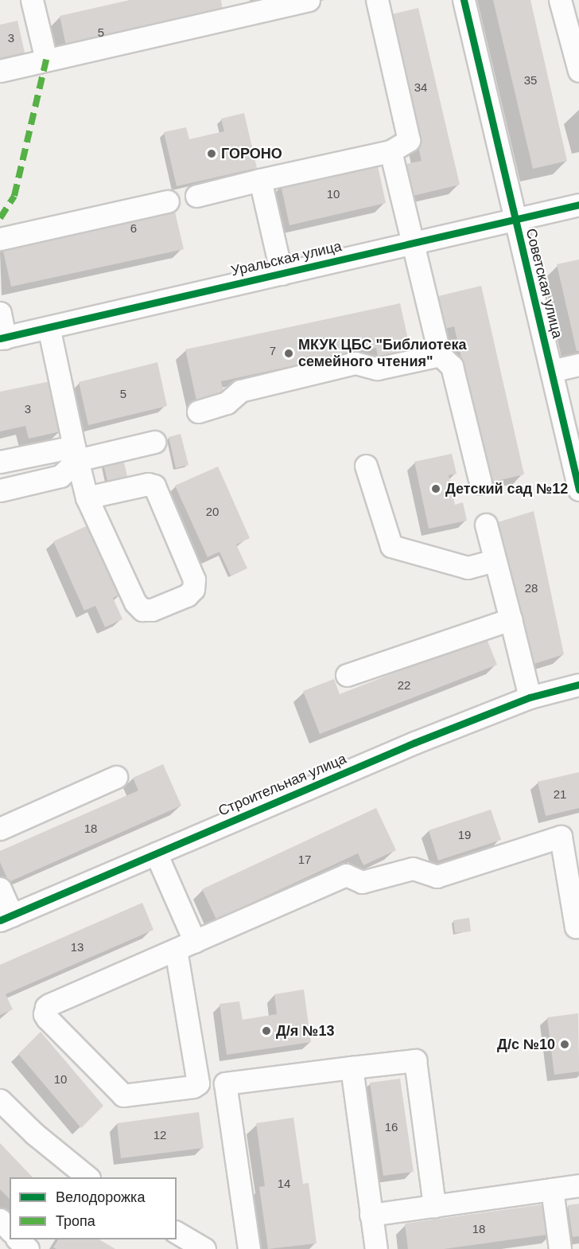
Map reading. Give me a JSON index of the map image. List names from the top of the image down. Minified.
{"streets":{"street":["Уральская улица","Советская улица","Строительная улица"]},"crossings":[["Уральская улица","Советская улица"]],"places":["ГОРОНО","МКУК ЦБС \"Библиотека семейного чтения\"","Детский сад №12","Д/я №13","Д/с №10"],"house_numbers":["5","3","35","34","10","6","7","5","3","20","28","22","21","18","19","17","13","10","16","12","14","18"],"legend":["Велодорожка","Тропа"]}
